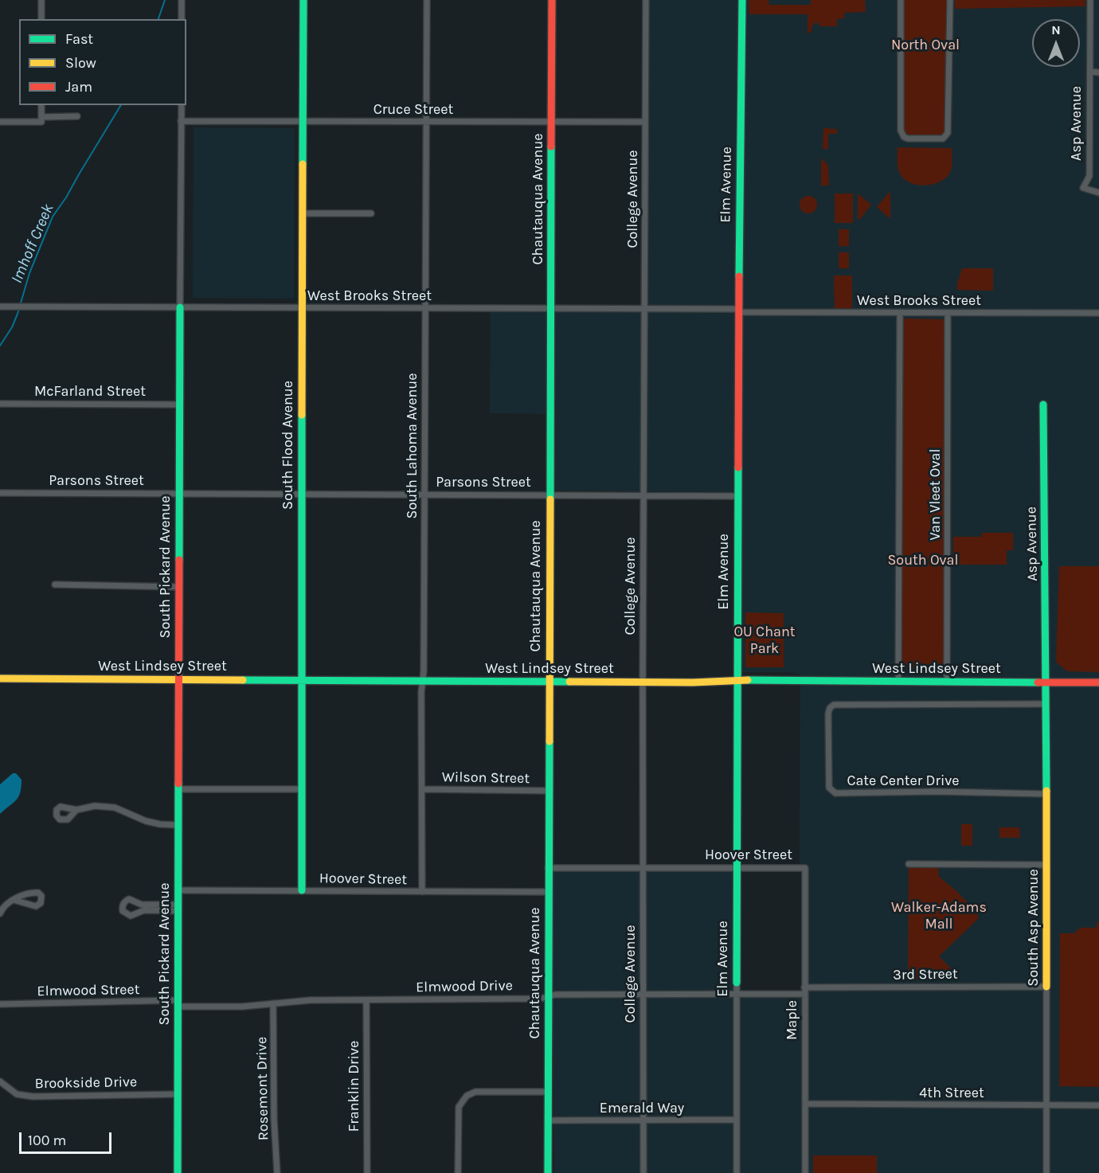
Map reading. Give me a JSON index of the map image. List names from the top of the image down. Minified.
{"streets":{"street":["Cruce Street","Asp Avenue","Elm Avenue","Chautauqua Avenue","College Avenue","West Brooks Street","McFarland Street","South Flood Avenue","South Lahoma Avenue","Parsons Street","Van Vleet Oval","South Pickard Avenue","West Lindsey Street","Wilson Street","Cate Center Drive","Hoover Street","South Asp Avenue","3rd Street","Elmwood Drive","Elmwood Street","Maple","Brookside Drive","Franklin Drive","Rosemont Drive","4th Street","Emerald Way"]},"crossings":[["Cruce Street","Chautauqua Avenue"],["Cruce Street","College Avenue"],["Cruce Street","South Flood Avenue"],["Cruce Street","South Lahoma Avenue"],["Cruce Street","South Pickard Avenue"],["Asp Avenue","West Lindsey Street"],["Asp Avenue","South Asp Avenue"],["Elm Avenue","West Brooks Street"],["Elm Avenue","Parsons Street"],["Elm Avenue","West Lindsey Street"],["Elm Avenue","Hoover Street"],["Elm Avenue","Elmwood Drive"],["Elm Avenue","Emerald Way"],["Chautauqua Avenue","West Brooks Street"],["Chautauqua Avenue","Parsons Street"],["Chautauqua Avenue","West Lindsey Street"],["Chautauqua Avenue","Wilson Street"],["Chautauqua Avenue","Hoover Street"],["Chautauqua Avenue","Elmwood Drive"],["Chautauqua Avenue","Emerald Way"],["College Avenue","West Brooks Street"],["College Avenue","Parsons Street"],["College Avenue","West Lindsey Street"],["College Avenue","Hoover Street"],["College Avenue","Elmwood Drive"],["College Avenue","Emerald Way"],["West Brooks Street","South Flood Avenue"],["West Brooks Street","South Lahoma Avenue"],["West Brooks Street","Van Vleet Oval"],["West Brooks Street","South Pickard Avenue"],["McFarland Street","South Pickard Avenue"],["South Flood Avenue","Parsons Street"],["South Flood Avenue","West Lindsey Street"],["South Flood Avenue","Hoover Street"],["South Lahoma Avenue","Parsons Street"],["South Lahoma Avenue","West Lindsey Street"],["South Lahoma Avenue","Wilson Street"],["South Lahoma Avenue","Hoover Street"],["Parsons Street","South Pickard Avenue"],["South Pickard Avenue","West Lindsey Street"],["South Pickard Avenue","Hoover Street"],["South Pickard Avenue","Elmwood Drive"],["South Pickard Avenue","Elmwood Street"],["South Pickard Avenue","Brookside Drive"],["West Lindsey Street","South Asp Avenue"],["Cate Center Drive","South Asp Avenue"],["Hoover Street","Maple"],["South Asp Avenue","3rd Street"],["South Asp Avenue","4th Street"],["3rd Street","Maple"],["Elmwood Drive","Elmwood Street"],["Elmwood Drive","Maple"],["Elmwood Drive","Franklin Drive"],["Elmwood Drive","Rosemont Drive"],["Maple","4th Street"]],"water":["Imhoff Creek"],"parks":["North Oval","South Oval","OU Chant Park","Walker-Adams Mall"],"legend":["Fast","Slow","Jam"],"scale_bar":"100 m","north":"top"}
